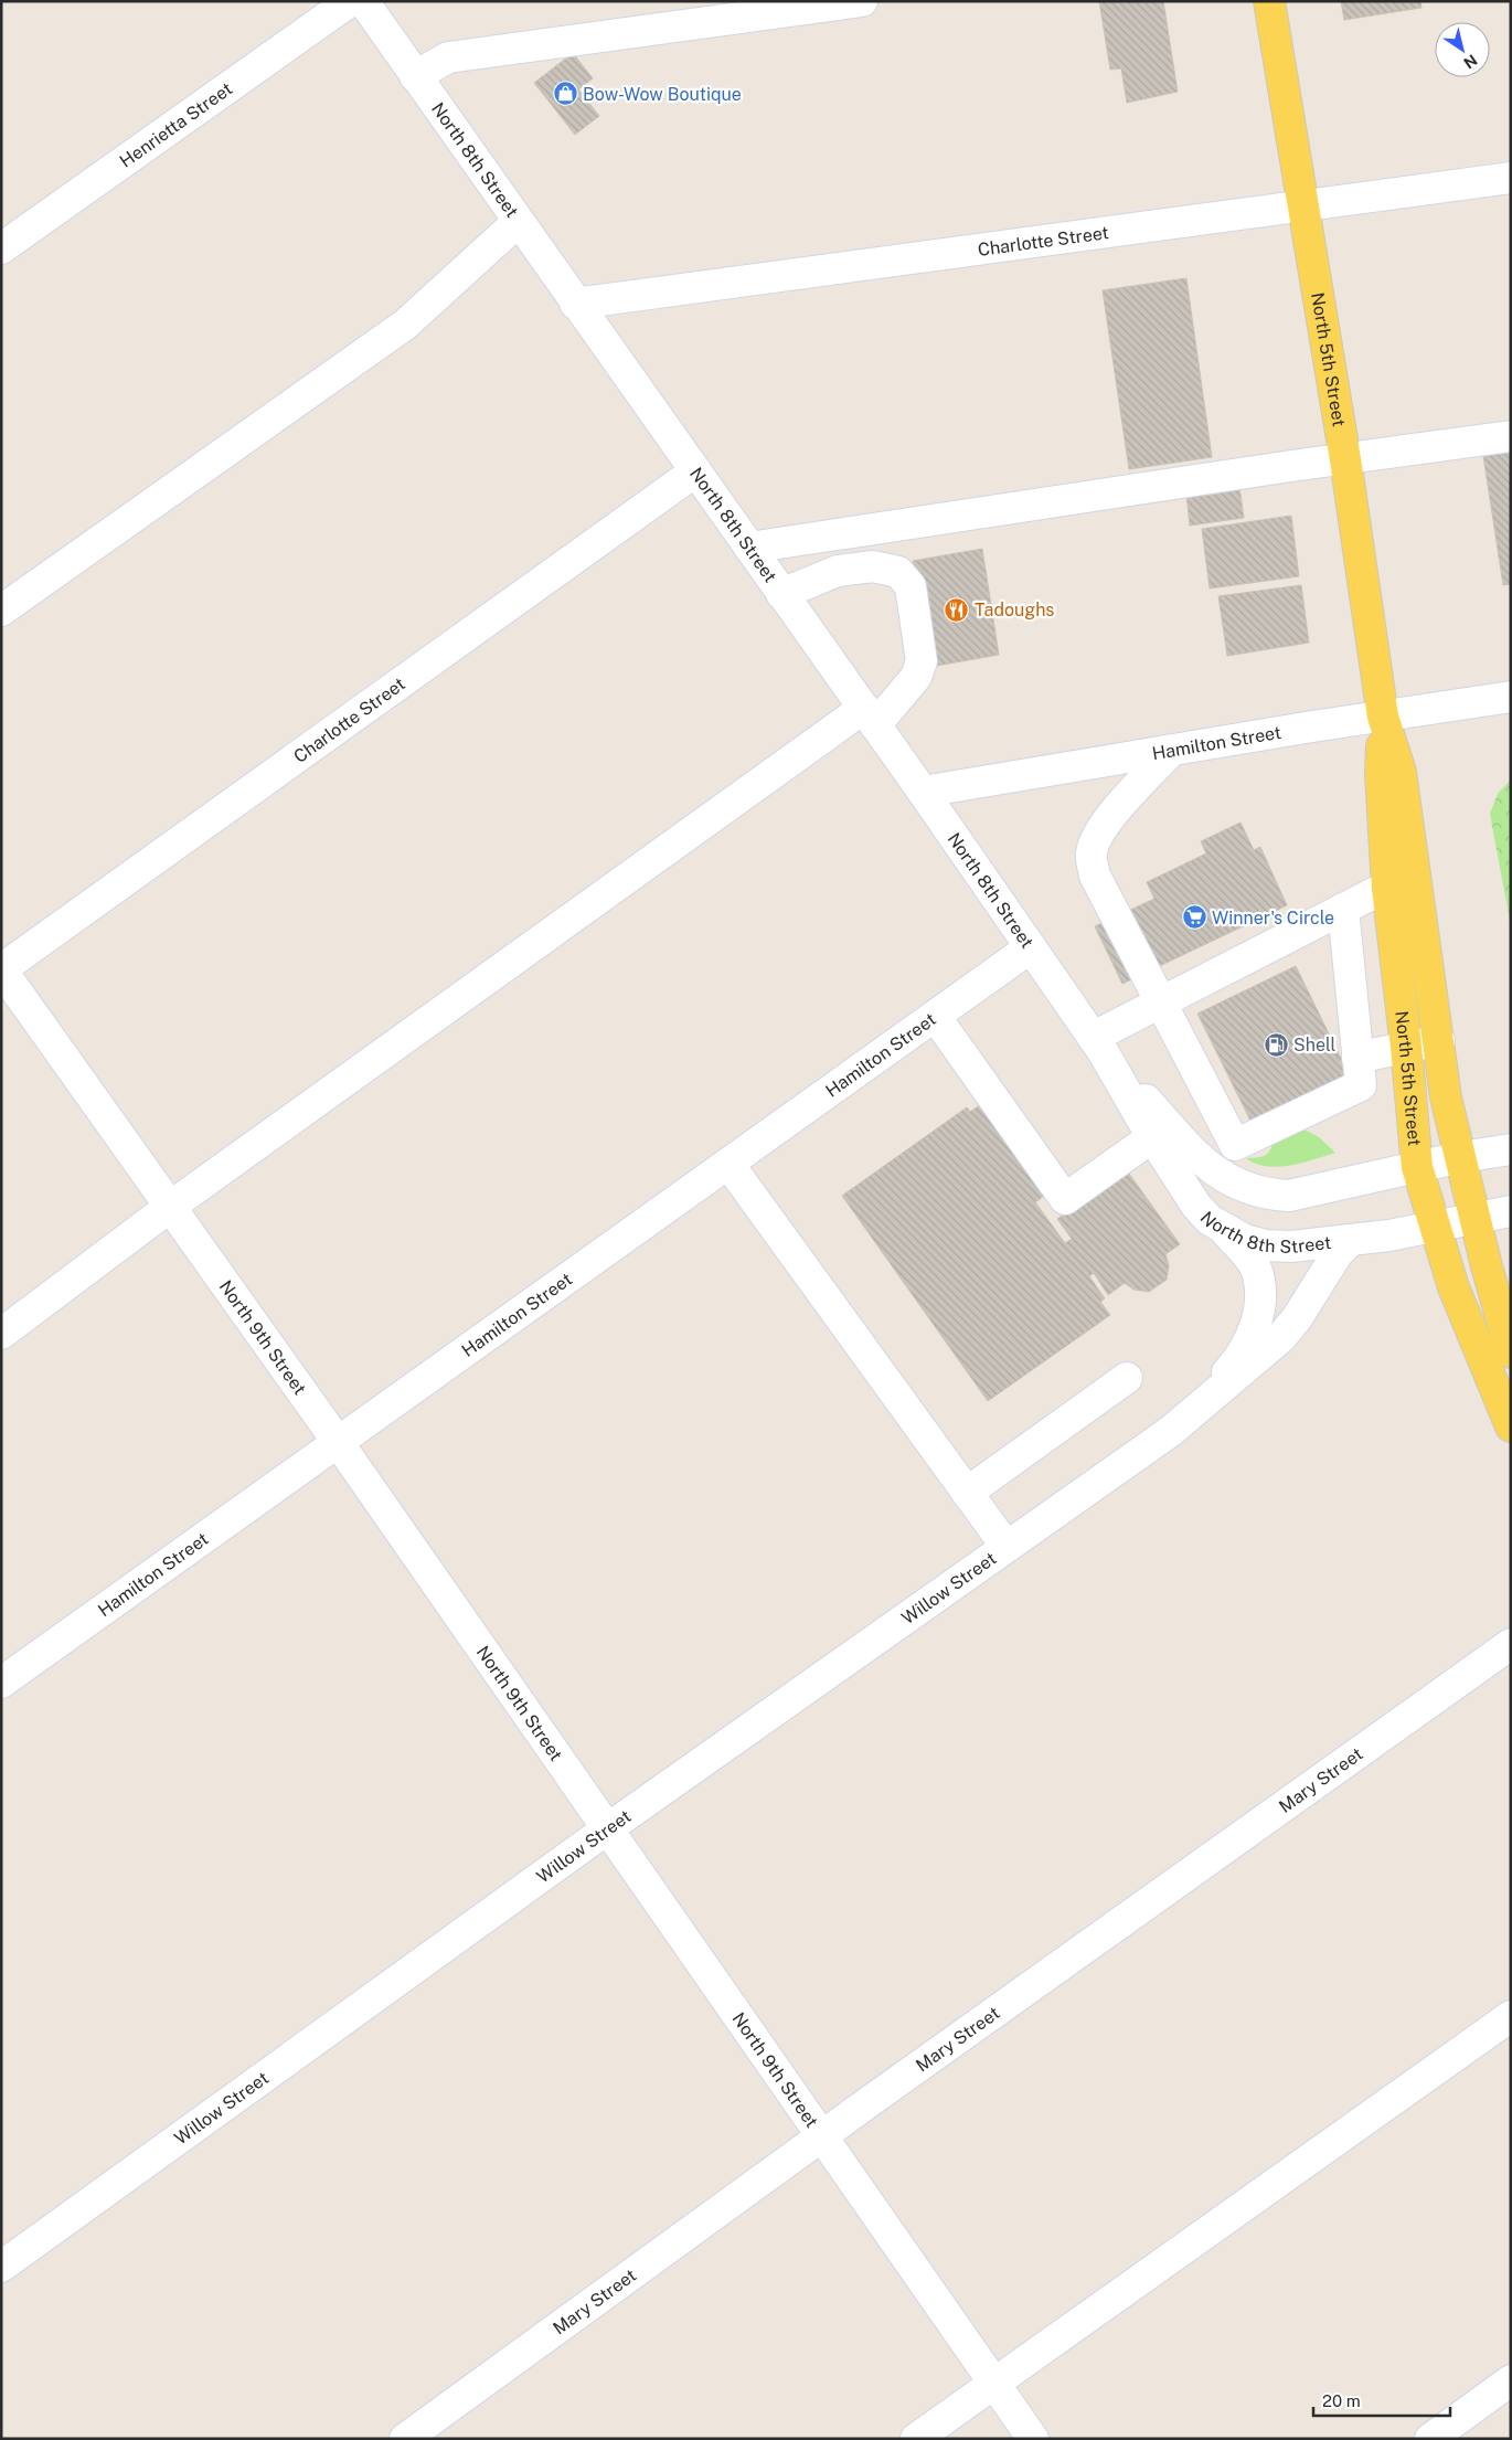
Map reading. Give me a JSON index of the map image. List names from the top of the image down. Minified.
{"streets":{"main road":["North 5th Street"],"street":["Henrietta Street","North 8th Street","Charlotte Street","Hamilton Street","North 9th Street","Willow Street","Mary Street"]},"crossings":[["North 8th Street","Charlotte Street"],["North 8th Street","North 5th Street"],["North 8th Street","Hamilton Street"],["North 8th Street","Willow Street"],["Charlotte Street","North 5th Street"],["Charlotte Street","North 9th Street"],["North 5th Street","Hamilton Street"],["Hamilton Street","North 9th Street"],["North 9th Street","Willow Street"],["North 9th Street","Mary Street"]],"places":{"shop":["Bow-Wow Boutique"],"restaurant":["Tadoughs"],"supermarket":["Winner's Circle"],"fuel station":["Shell"]},"scale_bar":"20 m","north":"bottom right"}
